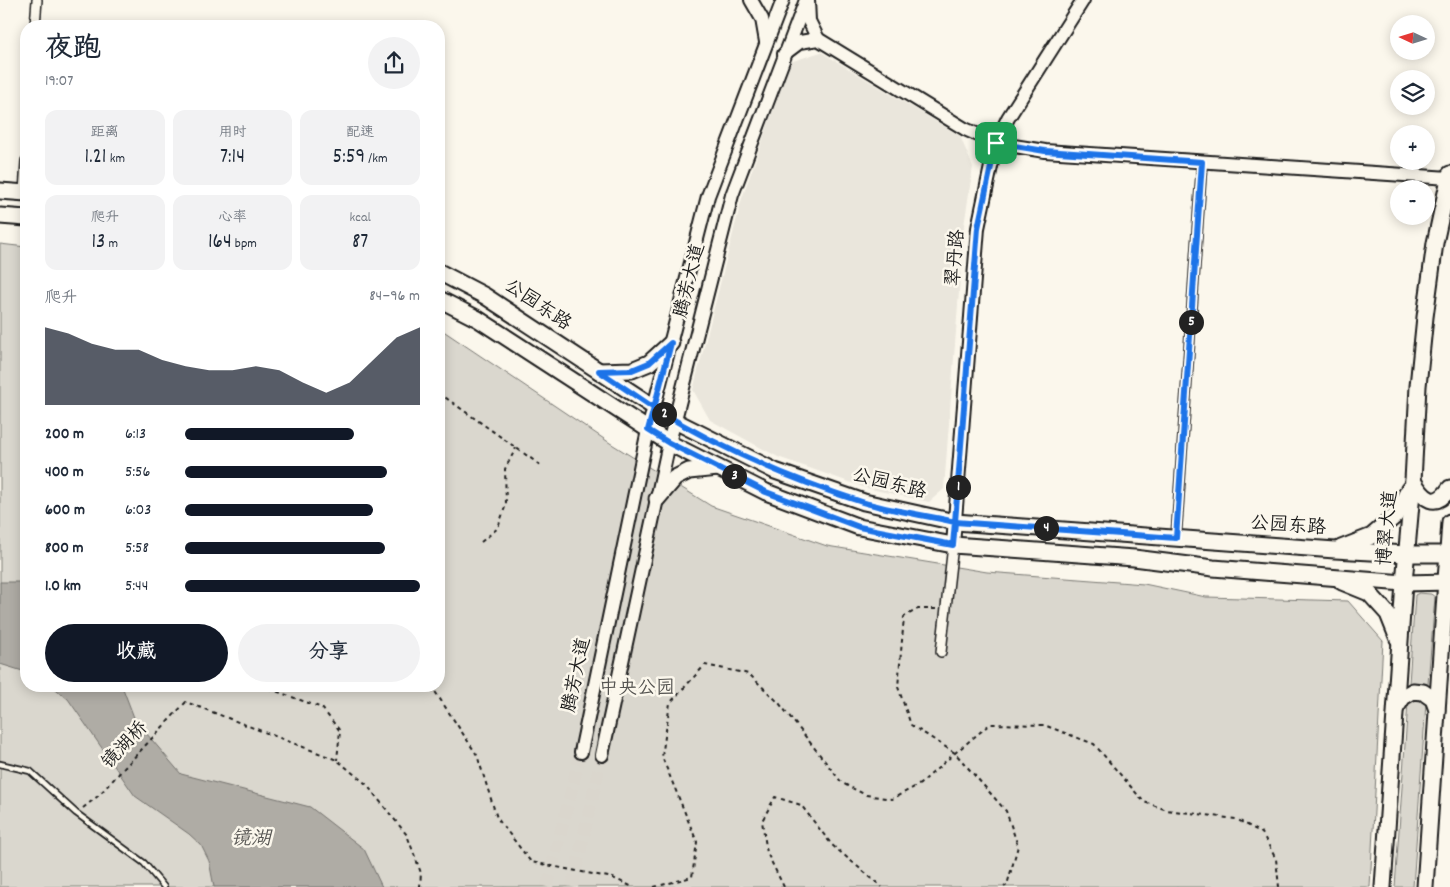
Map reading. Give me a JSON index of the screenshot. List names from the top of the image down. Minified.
{"streets":{"main road":["翠丹路","腾芳大道","公园东路","博翠大道"],"path":["镜湖桥"]},"crossings":[["翠丹路","公园东路"],["腾芳大道","公园东路"],["公园东路","博翠大道"]],"water":["镜湖"],"parks":["中央公园"],"north":"left","page":{"map_buttons":["+","−"],"heading":["夜跑","19:07"],"stats":[["距离","1.21 km"],["用时","7:14"],["配速","5:59 /km"],["爬升","13 m"],["心率","164 bpm"],["kcal","87"]],"chart":["爬升","84–96 m"],"pins":["5","2","3","1","4"],"list":[{"name":"200 m","note":"6:13"},{"name":"400 m","note":"5:56"},{"name":"600 m","note":"6:03"},{"name":"800 m","note":"5:58"},{"name":"1.0 km","note":"5:44"}],"buttons":["收藏","分享"]}}
